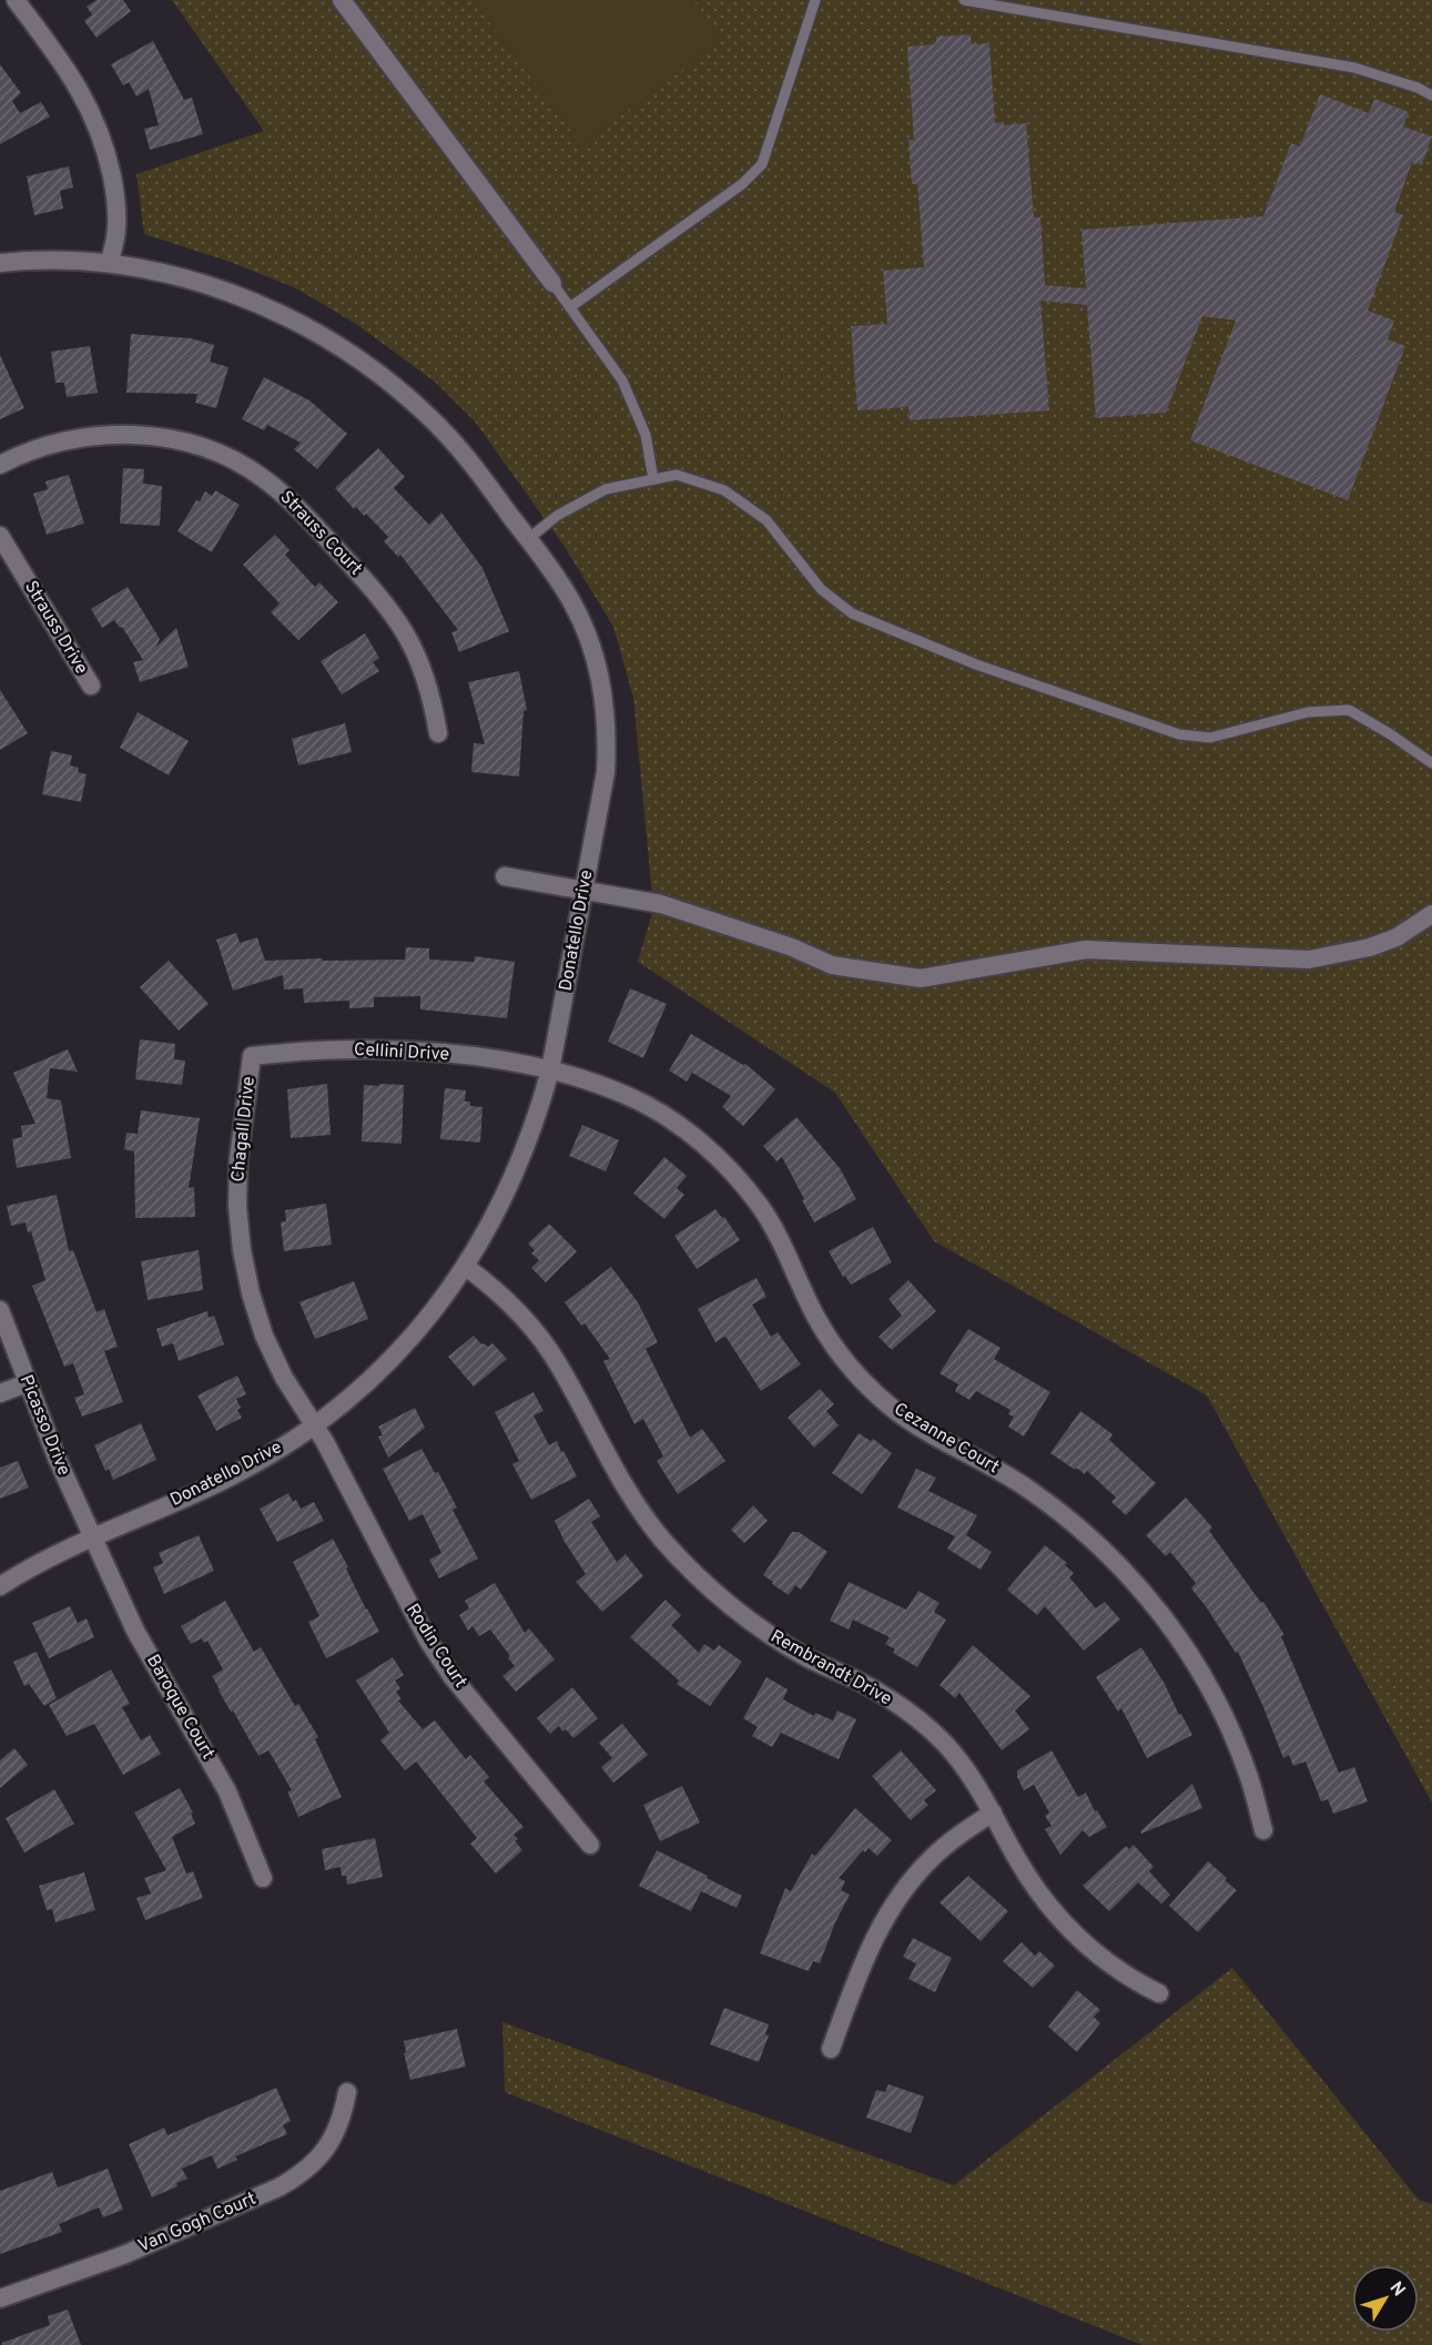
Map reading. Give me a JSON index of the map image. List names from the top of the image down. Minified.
{"streets":{"street":["Strauss Court","Strauss Drive","Donatello Drive","Cellini Drive","Chagall Drive","Picasso Drive","Cezanne Court","Rodin Court","Rembrandt Drive","Baroque Court","Van Gogh Court"]},"crossings":[["Donatello Drive","Cellini Drive"],["Donatello Drive","Chagall Drive"],["Donatello Drive","Picasso Drive"],["Donatello Drive","Cezanne Court"],["Donatello Drive","Rodin Court"],["Donatello Drive","Rembrandt Drive"],["Donatello Drive","Baroque Court"],["Cellini Drive","Chagall Drive"],["Cellini Drive","Cezanne Court"],["Chagall Drive","Rodin Court"],["Picasso Drive","Baroque Court"]],"north":"top right"}
